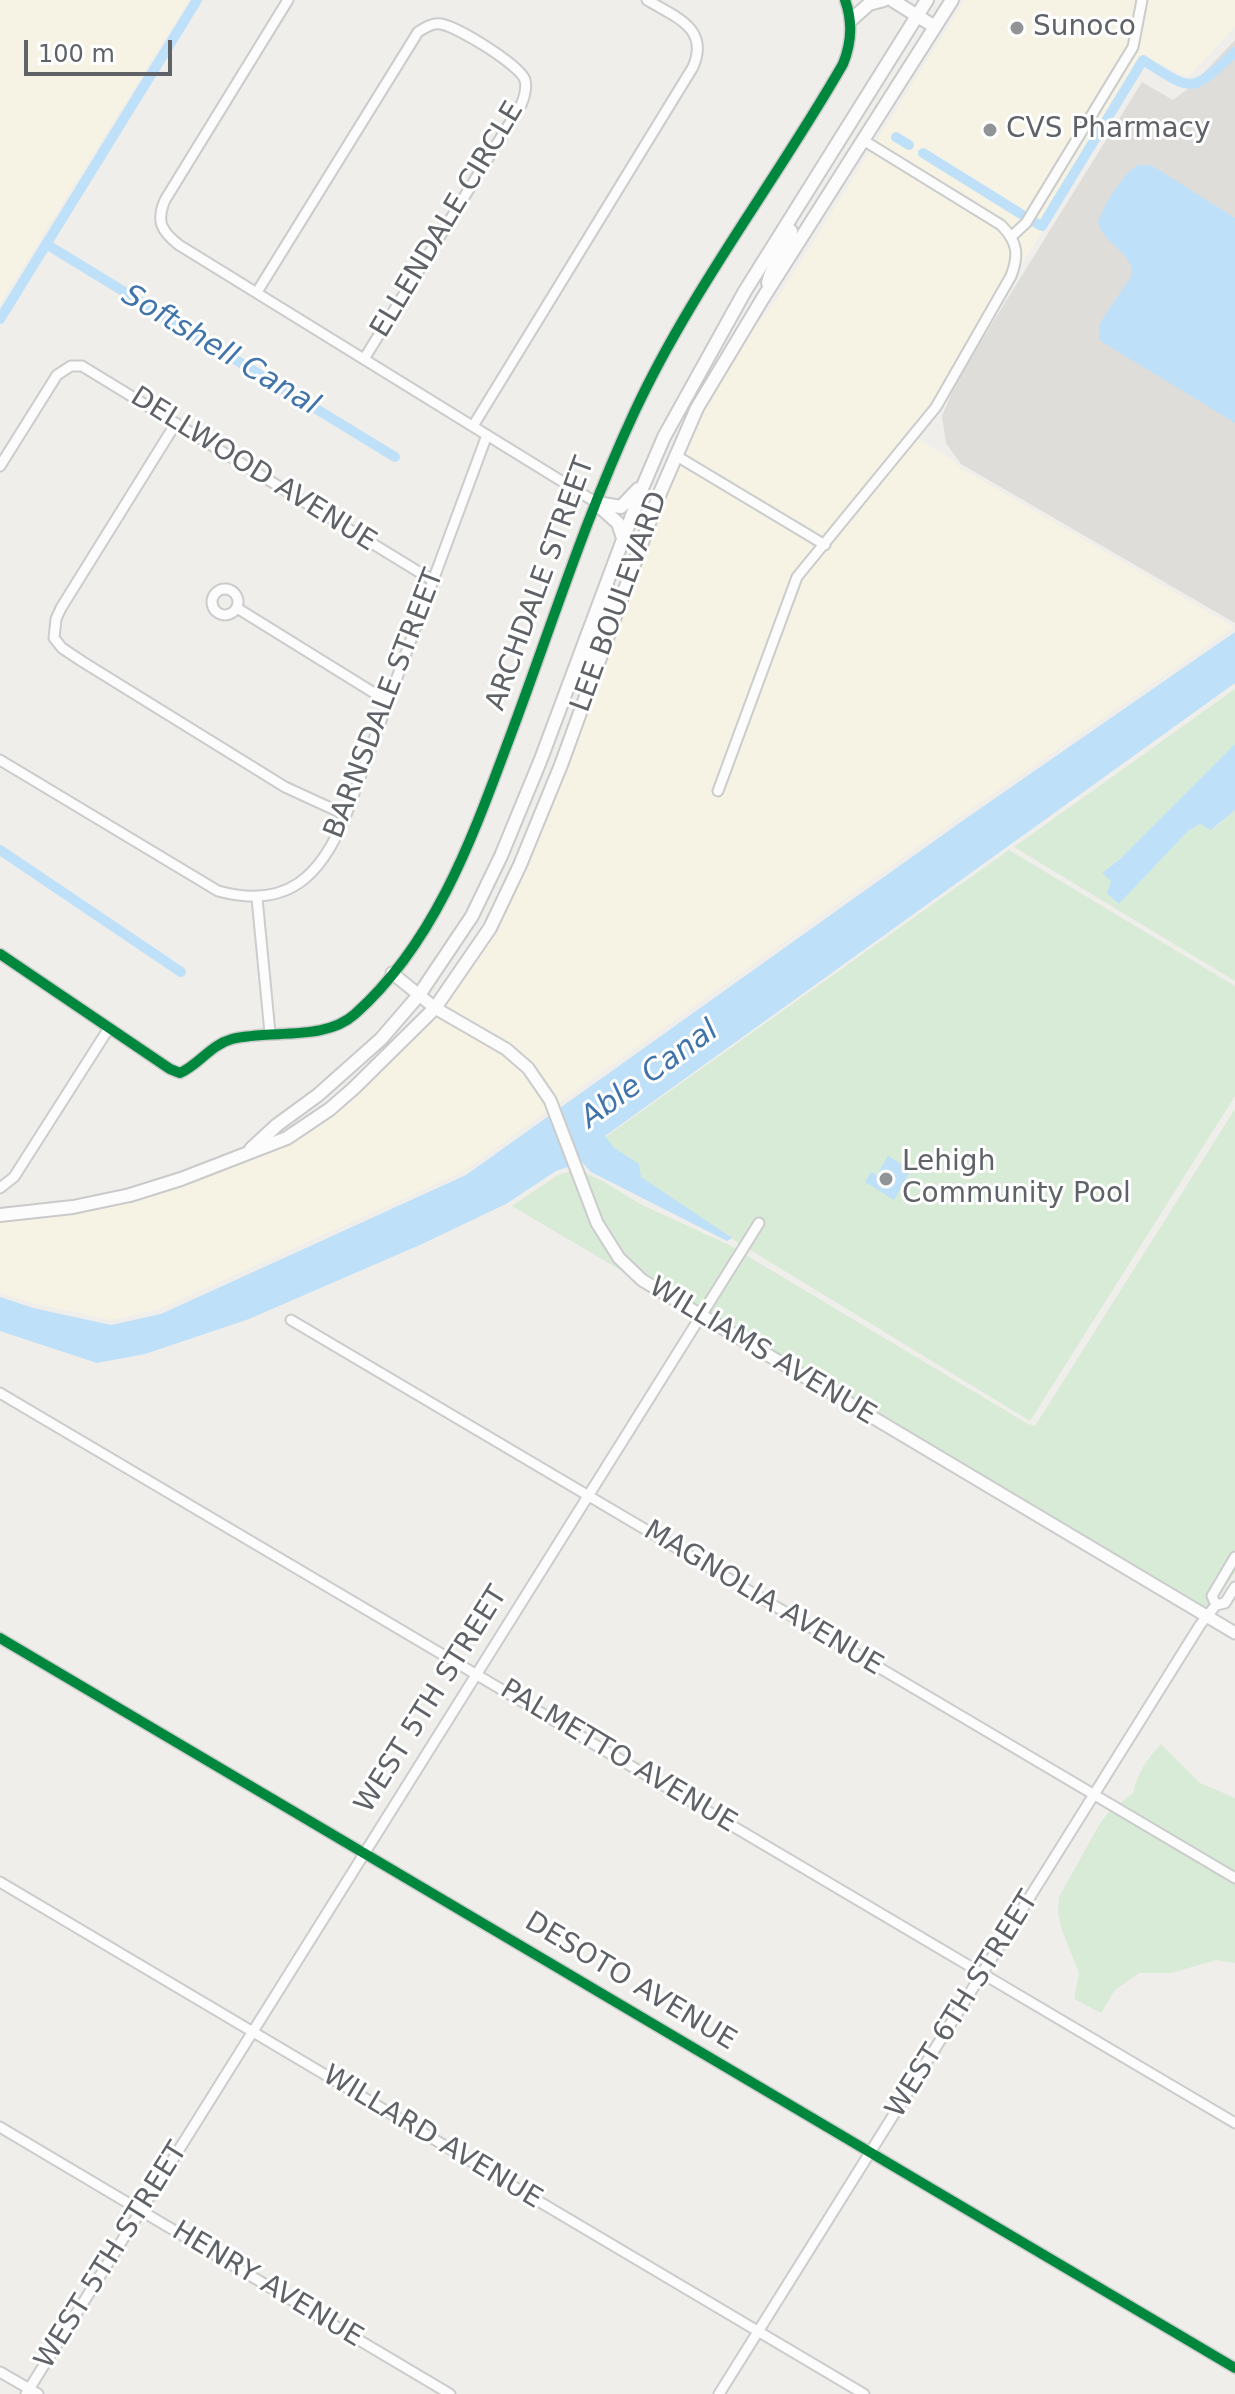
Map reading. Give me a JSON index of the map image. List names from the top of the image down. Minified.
{"streets":{"main road":["LEE BOULEVARD"],"street":["ELLENDALE CIRCLE","DELLWOOD AVENUE","ARCHDALE STREET","BARNSDALE STREET","WILLIAMS AVENUE","MAGNOLIA AVENUE","WEST 5TH STREET","PALMETTO AVENUE","DESOTO AVENUE","WEST 6TH STREET","WILLARD AVENUE","HENRY AVENUE"]},"crossings":[["DELLWOOD AVENUE","BARNSDALE STREET"],["ARCHDALE STREET","WILLIAMS AVENUE"],["LEE BOULEVARD","WILLIAMS AVENUE"],["WILLIAMS AVENUE","WEST 5TH STREET"],["WILLIAMS AVENUE","WEST 6TH STREET"],["MAGNOLIA AVENUE","WEST 5TH STREET"],["MAGNOLIA AVENUE","WEST 6TH STREET"],["WEST 5TH STREET","PALMETTO AVENUE"],["WEST 5TH STREET","DESOTO AVENUE"],["WEST 5TH STREET","WILLARD AVENUE"],["WEST 5TH STREET","HENRY AVENUE"],["PALMETTO AVENUE","WEST 6TH STREET"],["DESOTO AVENUE","WEST 6TH STREET"],["WEST 6TH STREET","WILLARD AVENUE"]],"water":["Softshell Canal","Able Canal"],"places":["Sunoco","CVS Pharmacy","Lehigh Community Pool"],"scale_bar":"100 m"}
